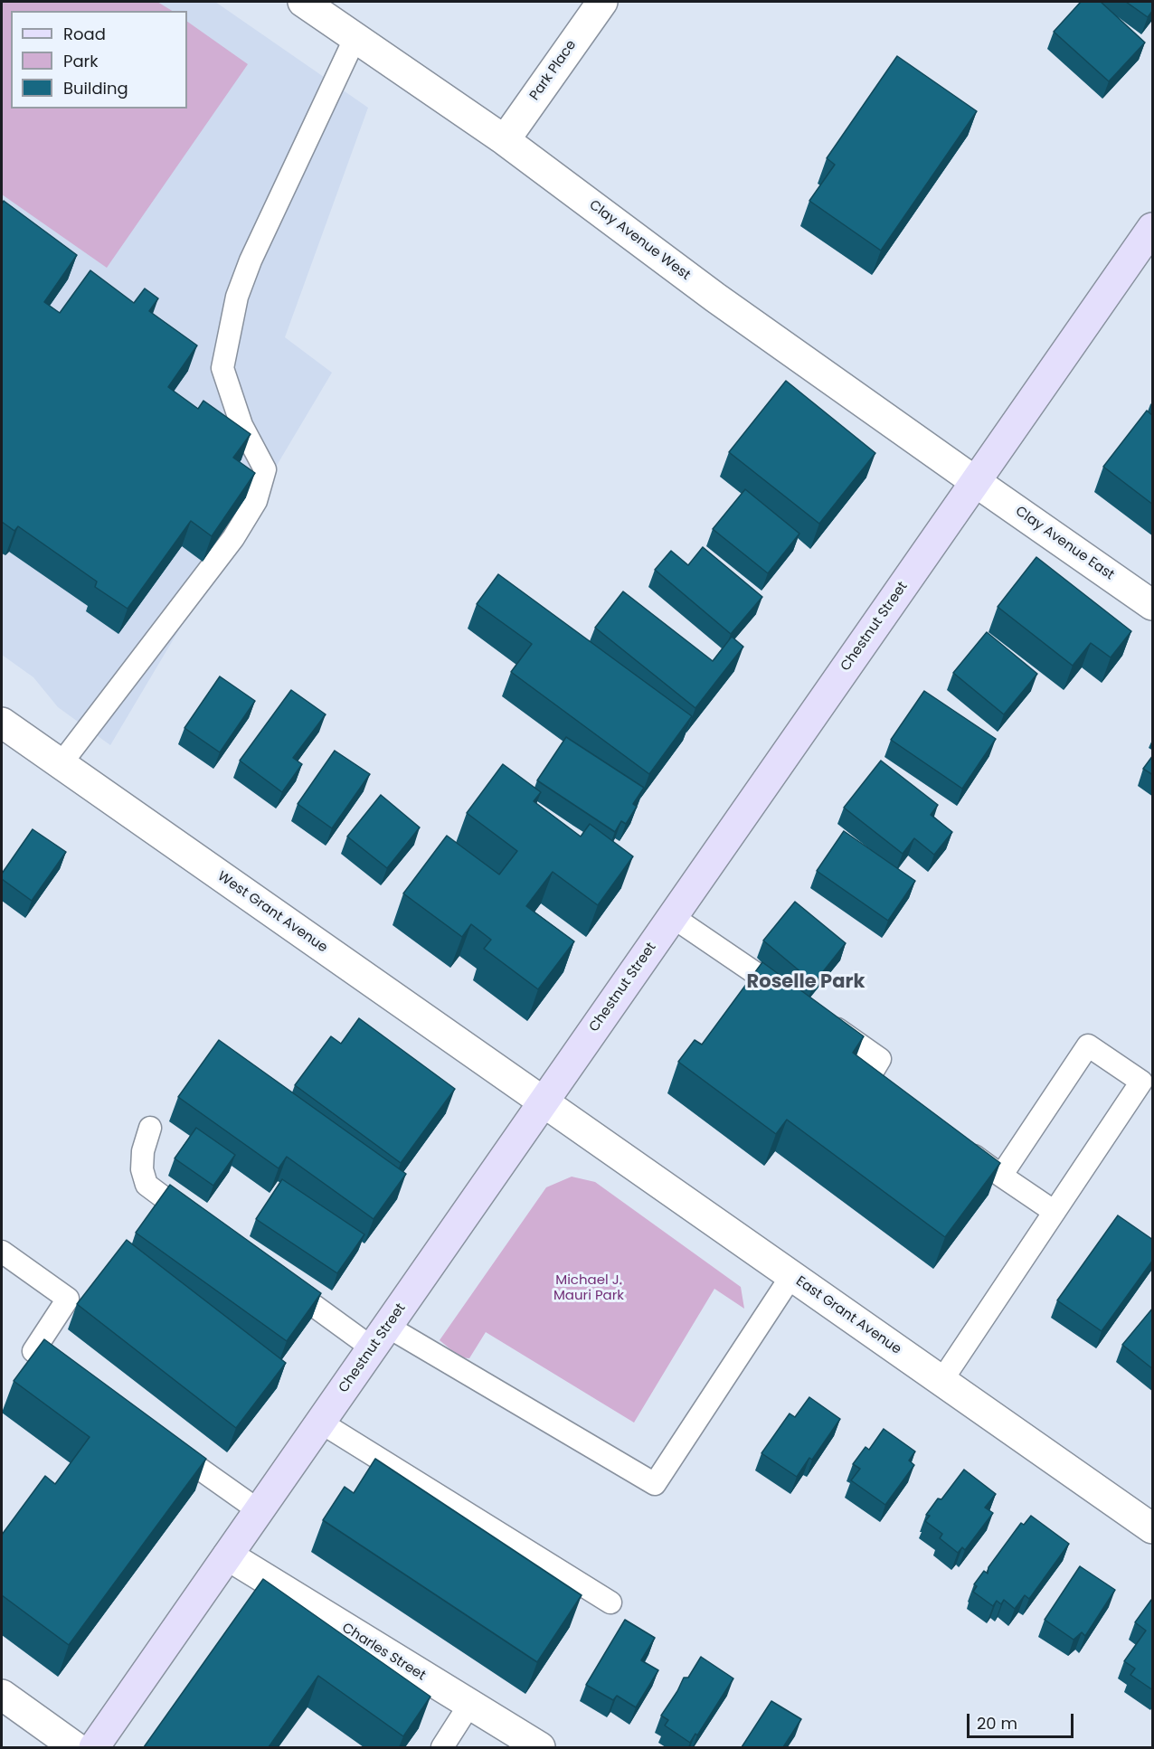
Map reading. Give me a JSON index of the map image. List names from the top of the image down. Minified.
{"streets":{"street":["Park Place","Clay Avenue West","Clay Avenue East","Chestnut Street","West Grant Avenue","East Grant Avenue","Charles Street"]},"crossings":[["Park Place","Clay Avenue West"],["Clay Avenue West","Clay Avenue East"],["Clay Avenue West","Chestnut Street"],["Clay Avenue East","Chestnut Street"],["Chestnut Street","West Grant Avenue"],["Chestnut Street","East Grant Avenue"],["Chestnut Street","Charles Street"],["West Grant Avenue","East Grant Avenue"]],"districts":["Roselle Park"],"parks":["Michael J. Mauri Park"],"legend":["Road","Park","Building"],"scale_bar":"20 m"}
